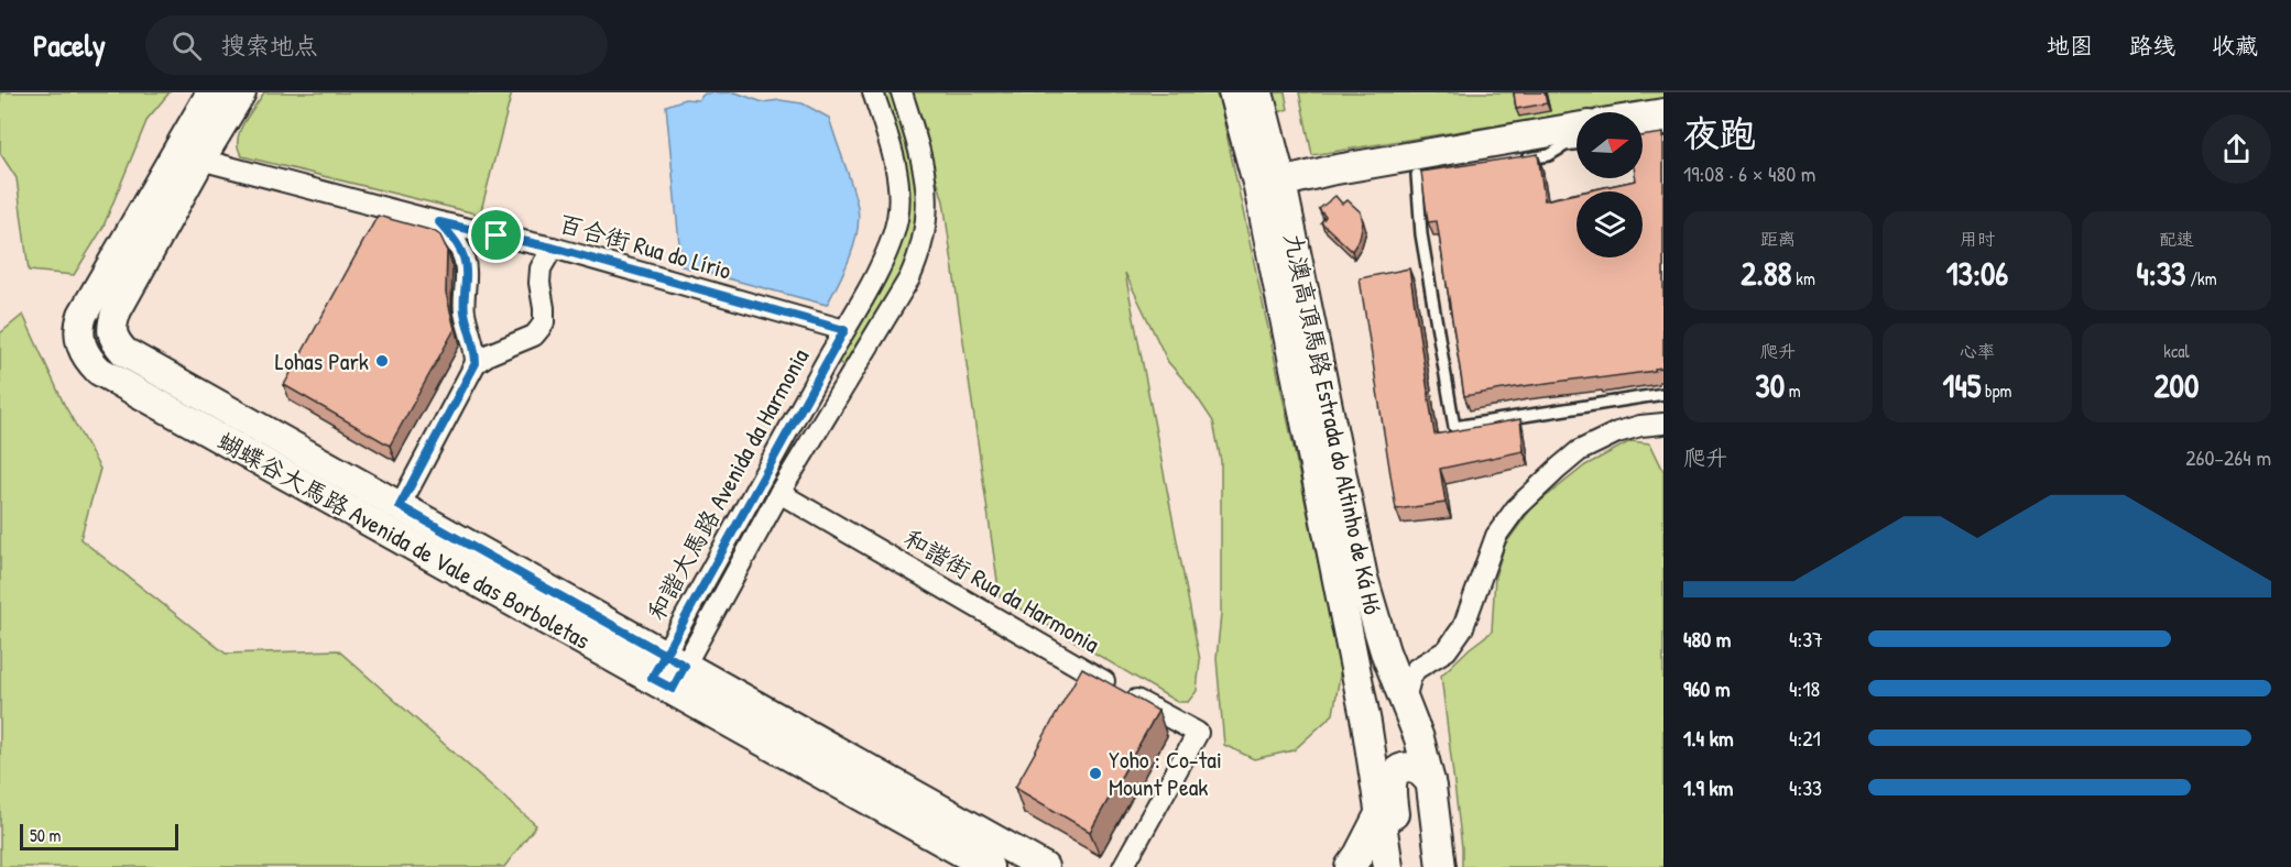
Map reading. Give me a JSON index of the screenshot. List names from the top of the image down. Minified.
{"streets":{"street":["百合街 Rua do Lírio","九澳高頂馬路 Estrada do Altinho de Ká Hó","和諧大馬路 Avenida da Harmonia","蝴蝶谷大馬路 Avenida de Vale das Borboletas","和諧街 Rua da Harmonia"]},"crossings":[["百合街 Rua do Lírio","和諧大馬路 Avenida da Harmonia"],["百合街 Rua do Lírio","蝴蝶谷大馬路 Avenida de Vale das Borboletas"],["和諧大馬路 Avenida da Harmonia","蝴蝶谷大馬路 Avenida de Vale das Borboletas"],["和諧大馬路 Avenida da Harmonia","和諧街 Rua da Harmonia"]],"places":["Lohas Park","Yoho : Co-tai Mount Peak"],"scale_bar":"50 m","north":"right","page":{"header":"Pacely","search":"搜索地点","nav":["地图","路线","收藏"],"heading":["夜跑","19:08 · 6 × 480 m"],"stats":[["距离","2.88 km"],["用时","13:06"],["配速","4:33 /km"],["爬升","30 m"],["心率","145 bpm"],["kcal","200"]],"chart":["爬升","260–264 m"],"list":[{"name":"480 m","note":"4:37"},{"name":"960 m","note":"4:18"},{"name":"1.4 km","note":"4:21"},{"name":"1.9 km","note":"4:33"}],"scale":"50 m"}}
